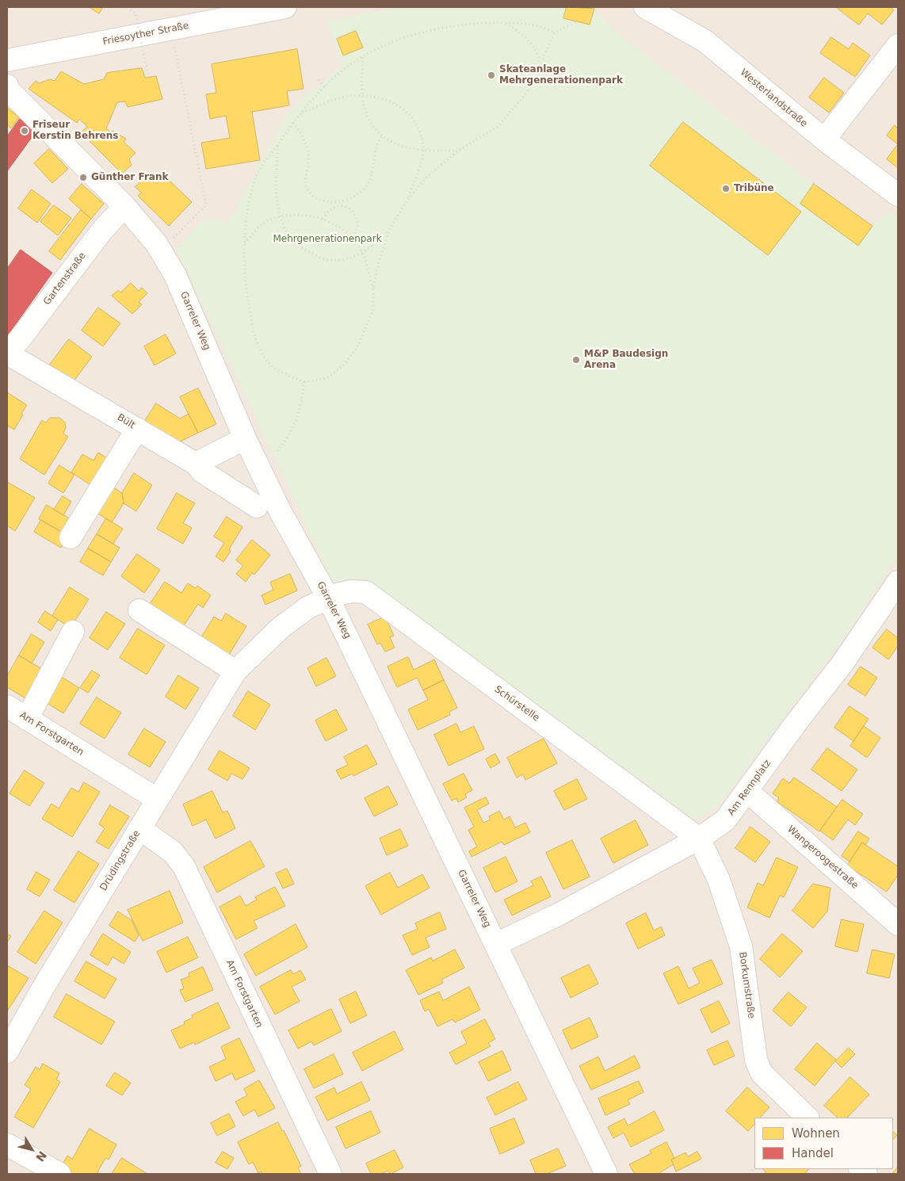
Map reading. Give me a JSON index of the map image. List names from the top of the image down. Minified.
{"streets":{"street":["Friesoyther Straße","Westerlandstraße","Gartenstraße","Garreler Weg","Bült","Schürstelle","Am Forstgarten","Am Rennplatz","Wangeroogestraße","Drüdingstraße","Borkumstraße"]},"crossings":[["Gartenstraße","Garreler Weg"],["Gartenstraße","Bült"],["Garreler Weg","Schürstelle"],["Garreler Weg","Am Rennplatz"],["Garreler Weg","Drüdingstraße"],["Schürstelle","Am Rennplatz"],["Schürstelle","Drüdingstraße"],["Schürstelle","Borkumstraße"],["Am Forstgarten","Drüdingstraße"],["Am Rennplatz","Wangeroogestraße"],["Am Rennplatz","Borkumstraße"]],"parks":["Mehrgenerationenpark"],"places":["Skateanlage Mehrgenerationenpark","Friseur Kerstin Behrens","Günther Frank","Tribüne","M&P Baudesign Arena"],"legend":["Wohnen","Handel"],"north":"bottom right"}
